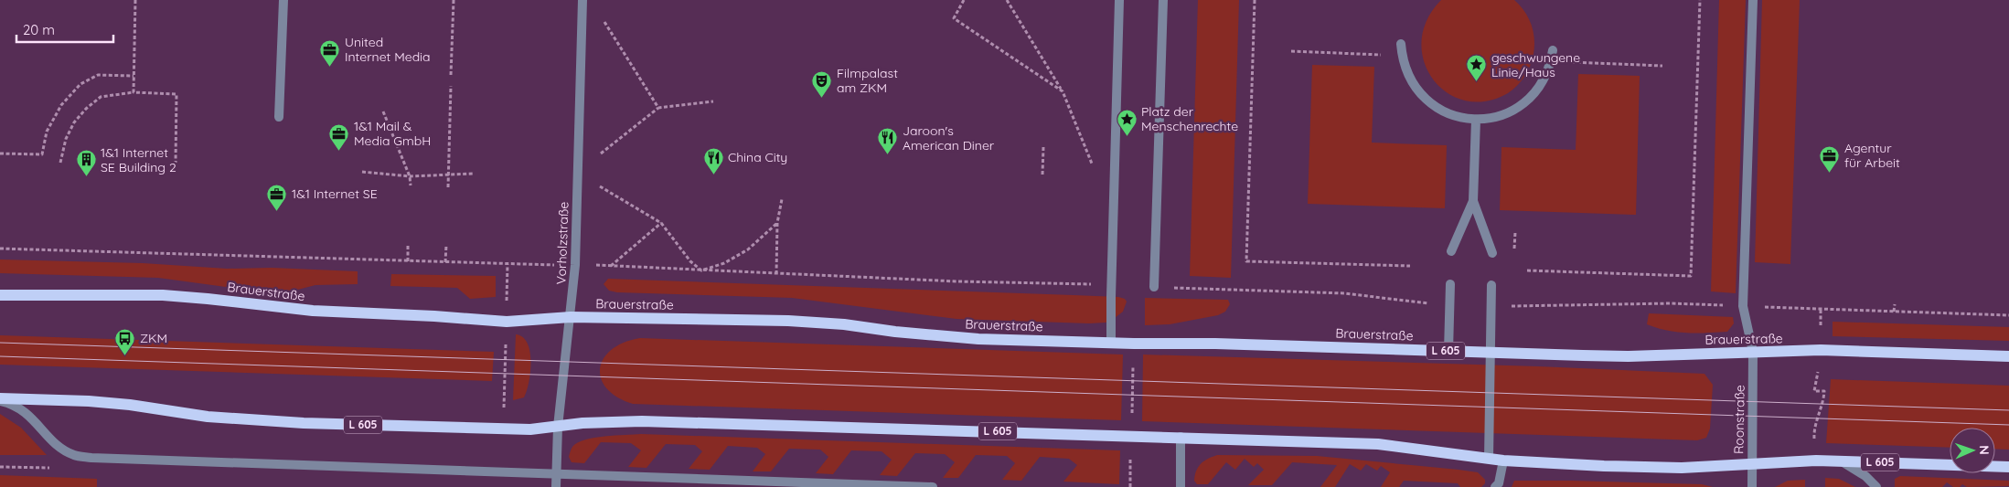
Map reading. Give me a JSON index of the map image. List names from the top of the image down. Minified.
{"streets":{"main road":["Brauerstraße","L 605"],"street":["Vorholzstraße","Roonstraße"]},"crossings":[["Vorholzstraße","Brauerstraße"],["Vorholzstraße","L 605"],["Brauerstraße","Roonstraße"],["L 605","Roonstraße"]],"places":{"office":["United Internet Media","1&1 Mail & Media GmbH","Agentur für Arbeit","1&1 Internet SE"],"place":["geschwungene Linie/Haus","Platz der Menschenrechte"],"theatre":["Filmpalast am ZKM"],"restaurant":["Jaroon's American Diner","China City"],"building":["1&1 Internet SE Building 2"],"bus stop":["ZKM"]},"scale_bar":"20 m","north":"right"}
